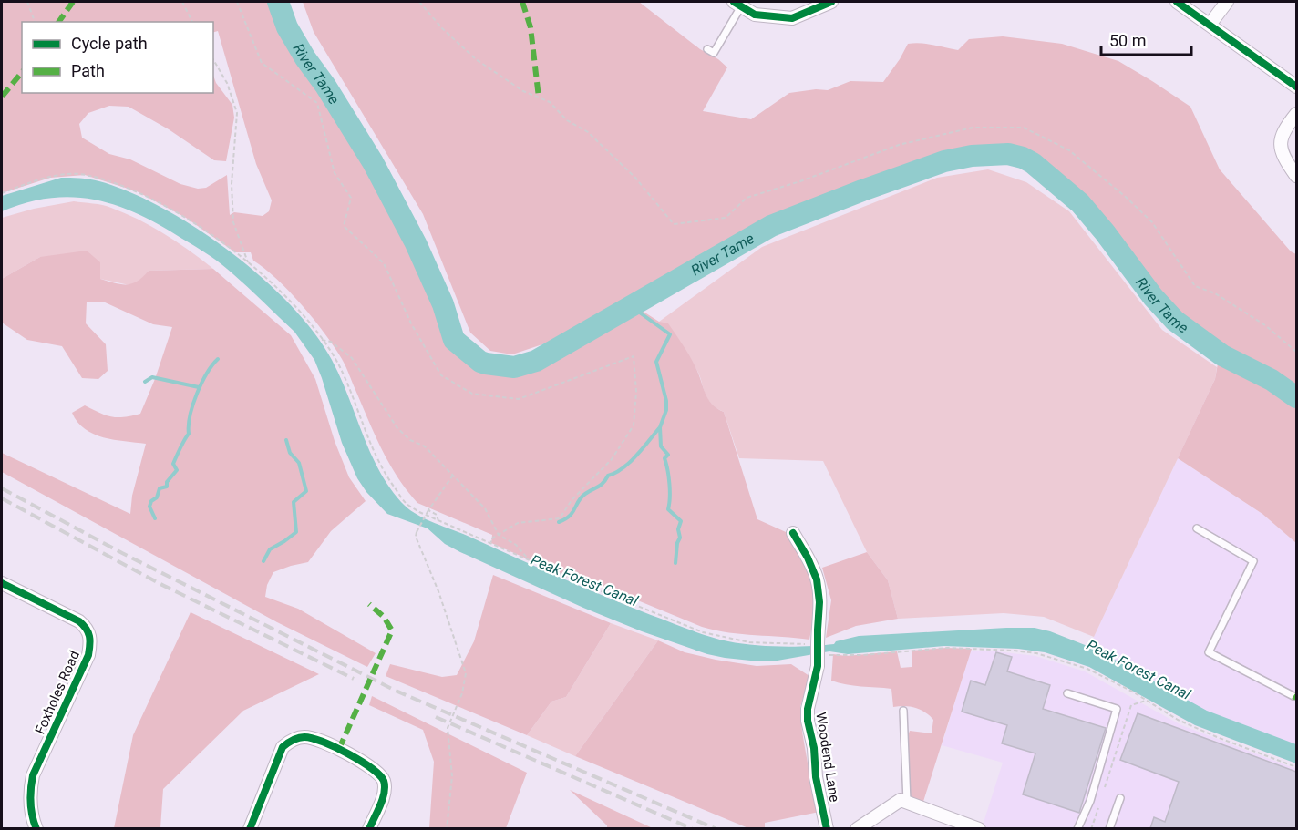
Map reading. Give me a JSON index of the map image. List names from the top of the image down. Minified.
{"streets":{"street":["Foxholes Road","Woodend Lane"]},"water":["River Tame","Peak Forest Canal"],"legend":["Cycle path","Path"],"scale_bar":"50 m"}
